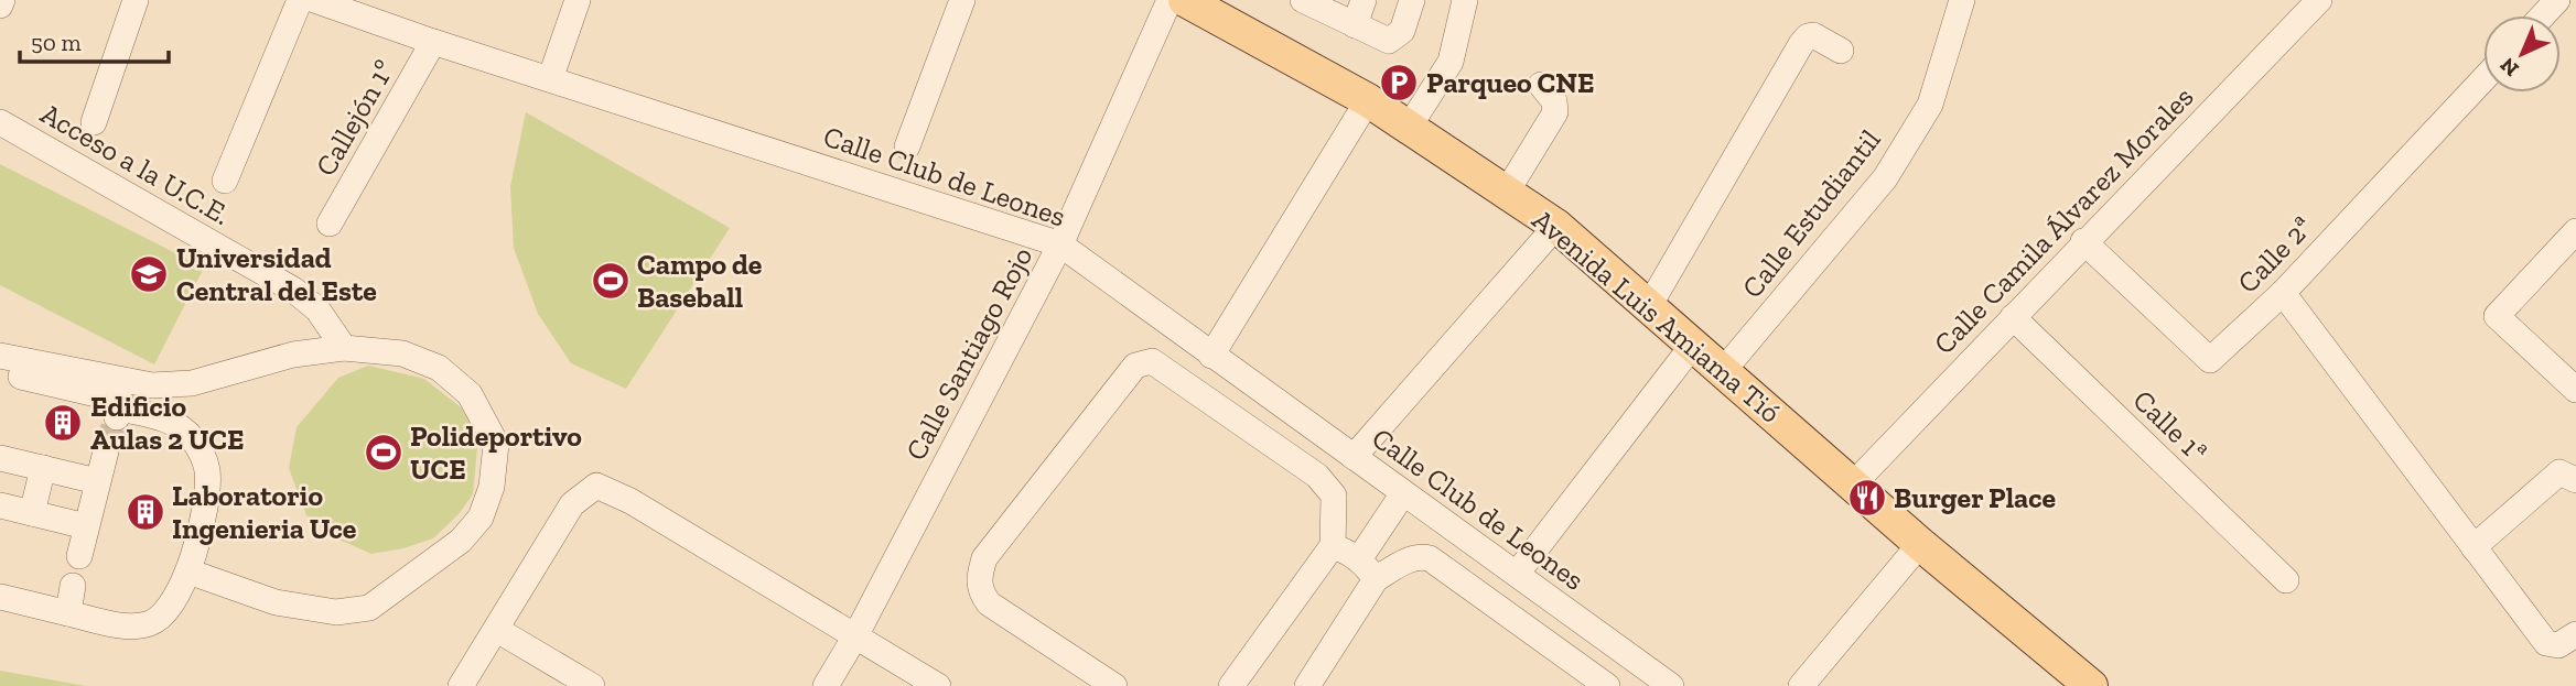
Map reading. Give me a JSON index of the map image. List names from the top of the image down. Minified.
{"streets":{"main road":["Avenida Luis Amiama Tió"],"street":["Callejón 1º","Acceso a la U.C.E.","Calle Club de Leones","Calle Estudiantil","Calle Camila Álvarez Morales","Calle 2ª","Calle Santiago Rojo","Calle 1ª"]},"crossings":[["Callejón 1º","Calle Club de Leones"],["Calle Club de Leones","Calle Santiago Rojo"],["Calle Estudiantil","Avenida Luis Amiama Tió"],["Calle Camila Álvarez Morales","Calle 2ª"],["Calle Camila Álvarez Morales","Avenida Luis Amiama Tió"],["Calle Camila Álvarez Morales","Calle 1ª"]],"places":{"parking":["Parqueo CNE"],"school or university":["Universidad Central del Este"],"sports":["Campo de Baseball","Polideportivo UCE"],"building":["Edificio Aulas 2 UCE","Laboratorio Ingenieria Uce"],"restaurant":["Burger Place"]},"scale_bar":"50 m","north":"bottom left"}
